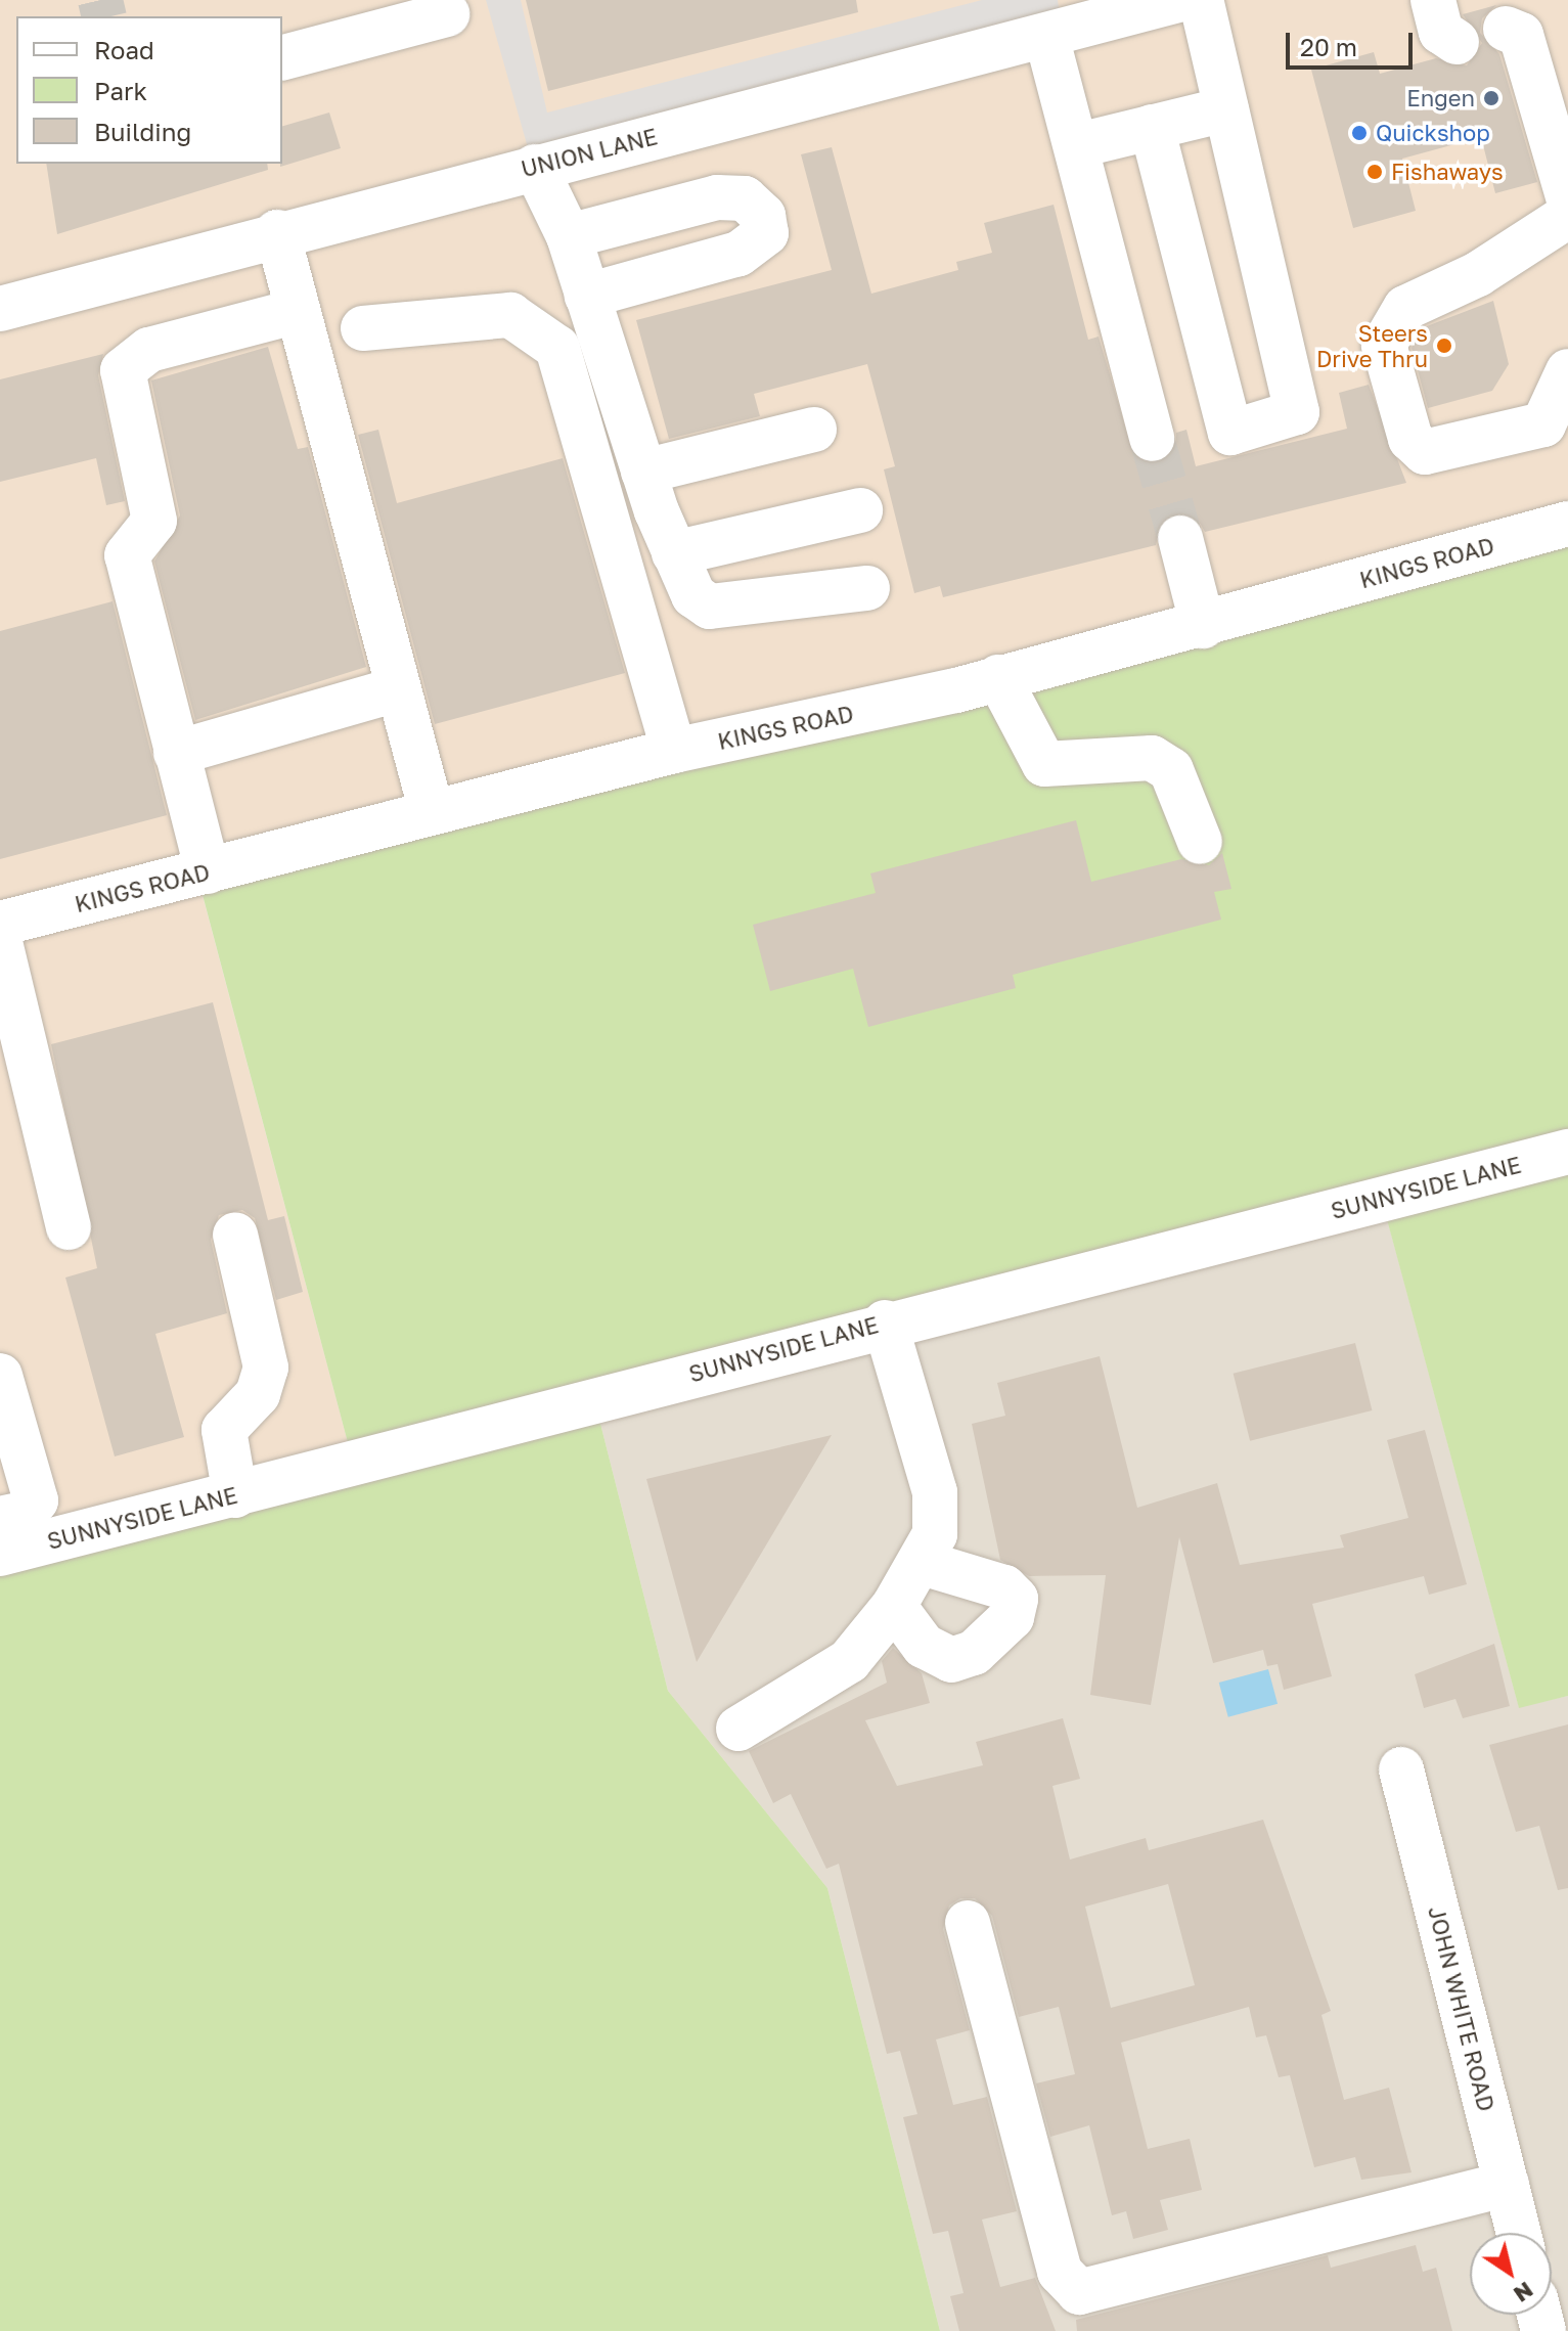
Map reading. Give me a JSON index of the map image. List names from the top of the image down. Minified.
{"streets":{"street":["UNION LANE","KINGS ROAD","SUNNYSIDE LANE","JOHN WHITE ROAD"]},"places":["Engen","Quickshop","Fishaways","Steers Drive Thru"],"legend":["Road","Park","Building"],"scale_bar":"20 m","north":"bottom right"}
